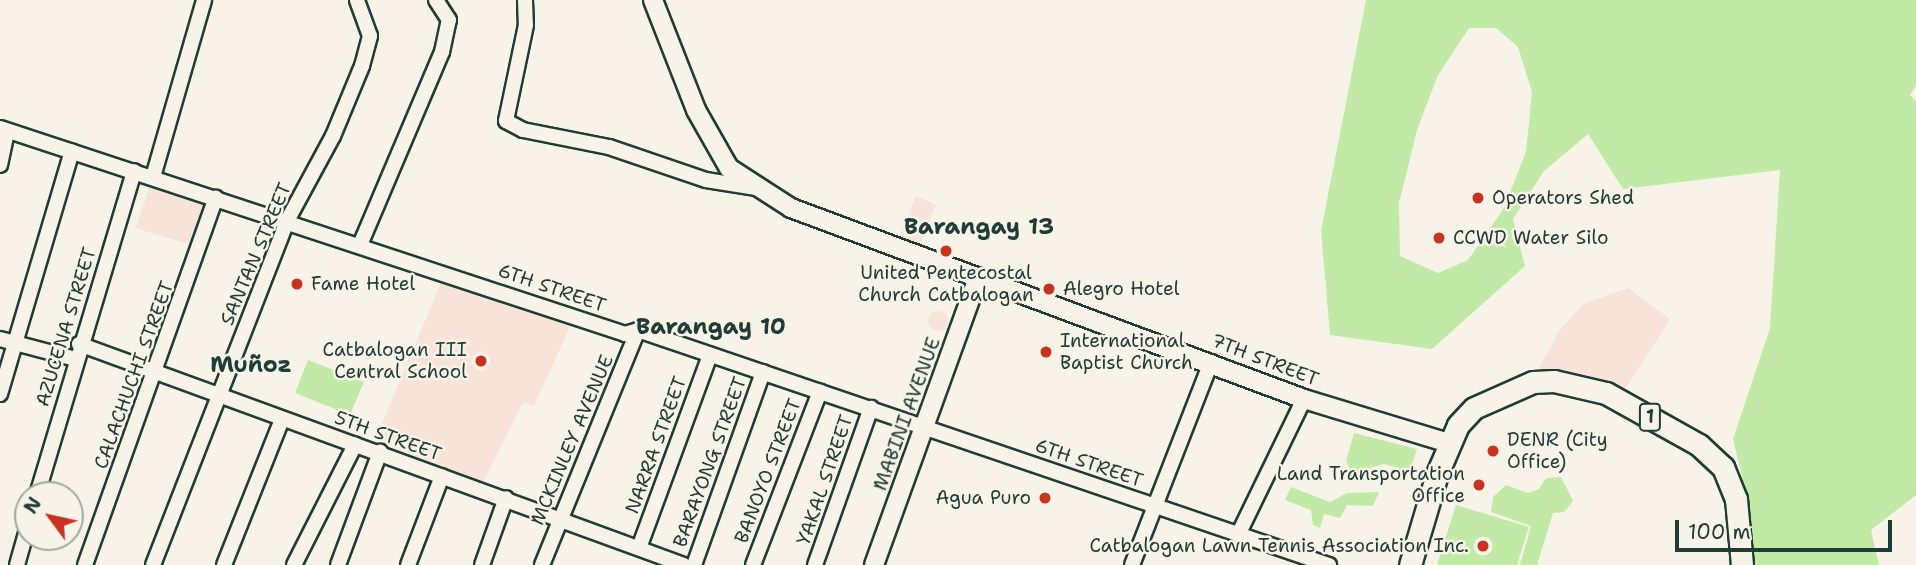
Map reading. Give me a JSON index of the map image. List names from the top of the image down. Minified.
{"streets":{"main road":["1"],"street":["SANTAN STREET","6TH STREET","AZUCENA STREET","7TH STREET","CALACHUCHI STREET","MABINI AVENUE","5TH STREET","MCKINLEY AVENUE","NARRA STREET","BARAYONG STREET","BANOYO STREET","YAKAL STREET"]},"crossings":[["SANTAN STREET","6TH STREET"],["SANTAN STREET","5TH STREET"],["6TH STREET","AZUCENA STREET"],["6TH STREET","CALACHUCHI STREET"],["6TH STREET","MABINI AVENUE"],["6TH STREET","MCKINLEY AVENUE"],["6TH STREET","NARRA STREET"],["6TH STREET","BARAYONG STREET"],["6TH STREET","BANOYO STREET"],["6TH STREET","YAKAL STREET"],["AZUCENA STREET","5TH STREET"],["7TH STREET","MABINI AVENUE"],["7TH STREET","1"],["CALACHUCHI STREET","5TH STREET"],["5TH STREET","MCKINLEY AVENUE"],["5TH STREET","NARRA STREET"]],"districts":["Barangay 13","Barangay 10","Muñoz"],"places":["Operators Shed","CCWD Water Silo","United Pentecostal Church Catbalogan","Fame Hotel","Alegro Hotel","International Baptist Church","Catbalogan III Central School","DENR (City Office)","Land Transportation Office","Agua Puro","Catbalogan Lawn Tennis Association Inc."],"scale_bar":"100 m","north":"top left"}
